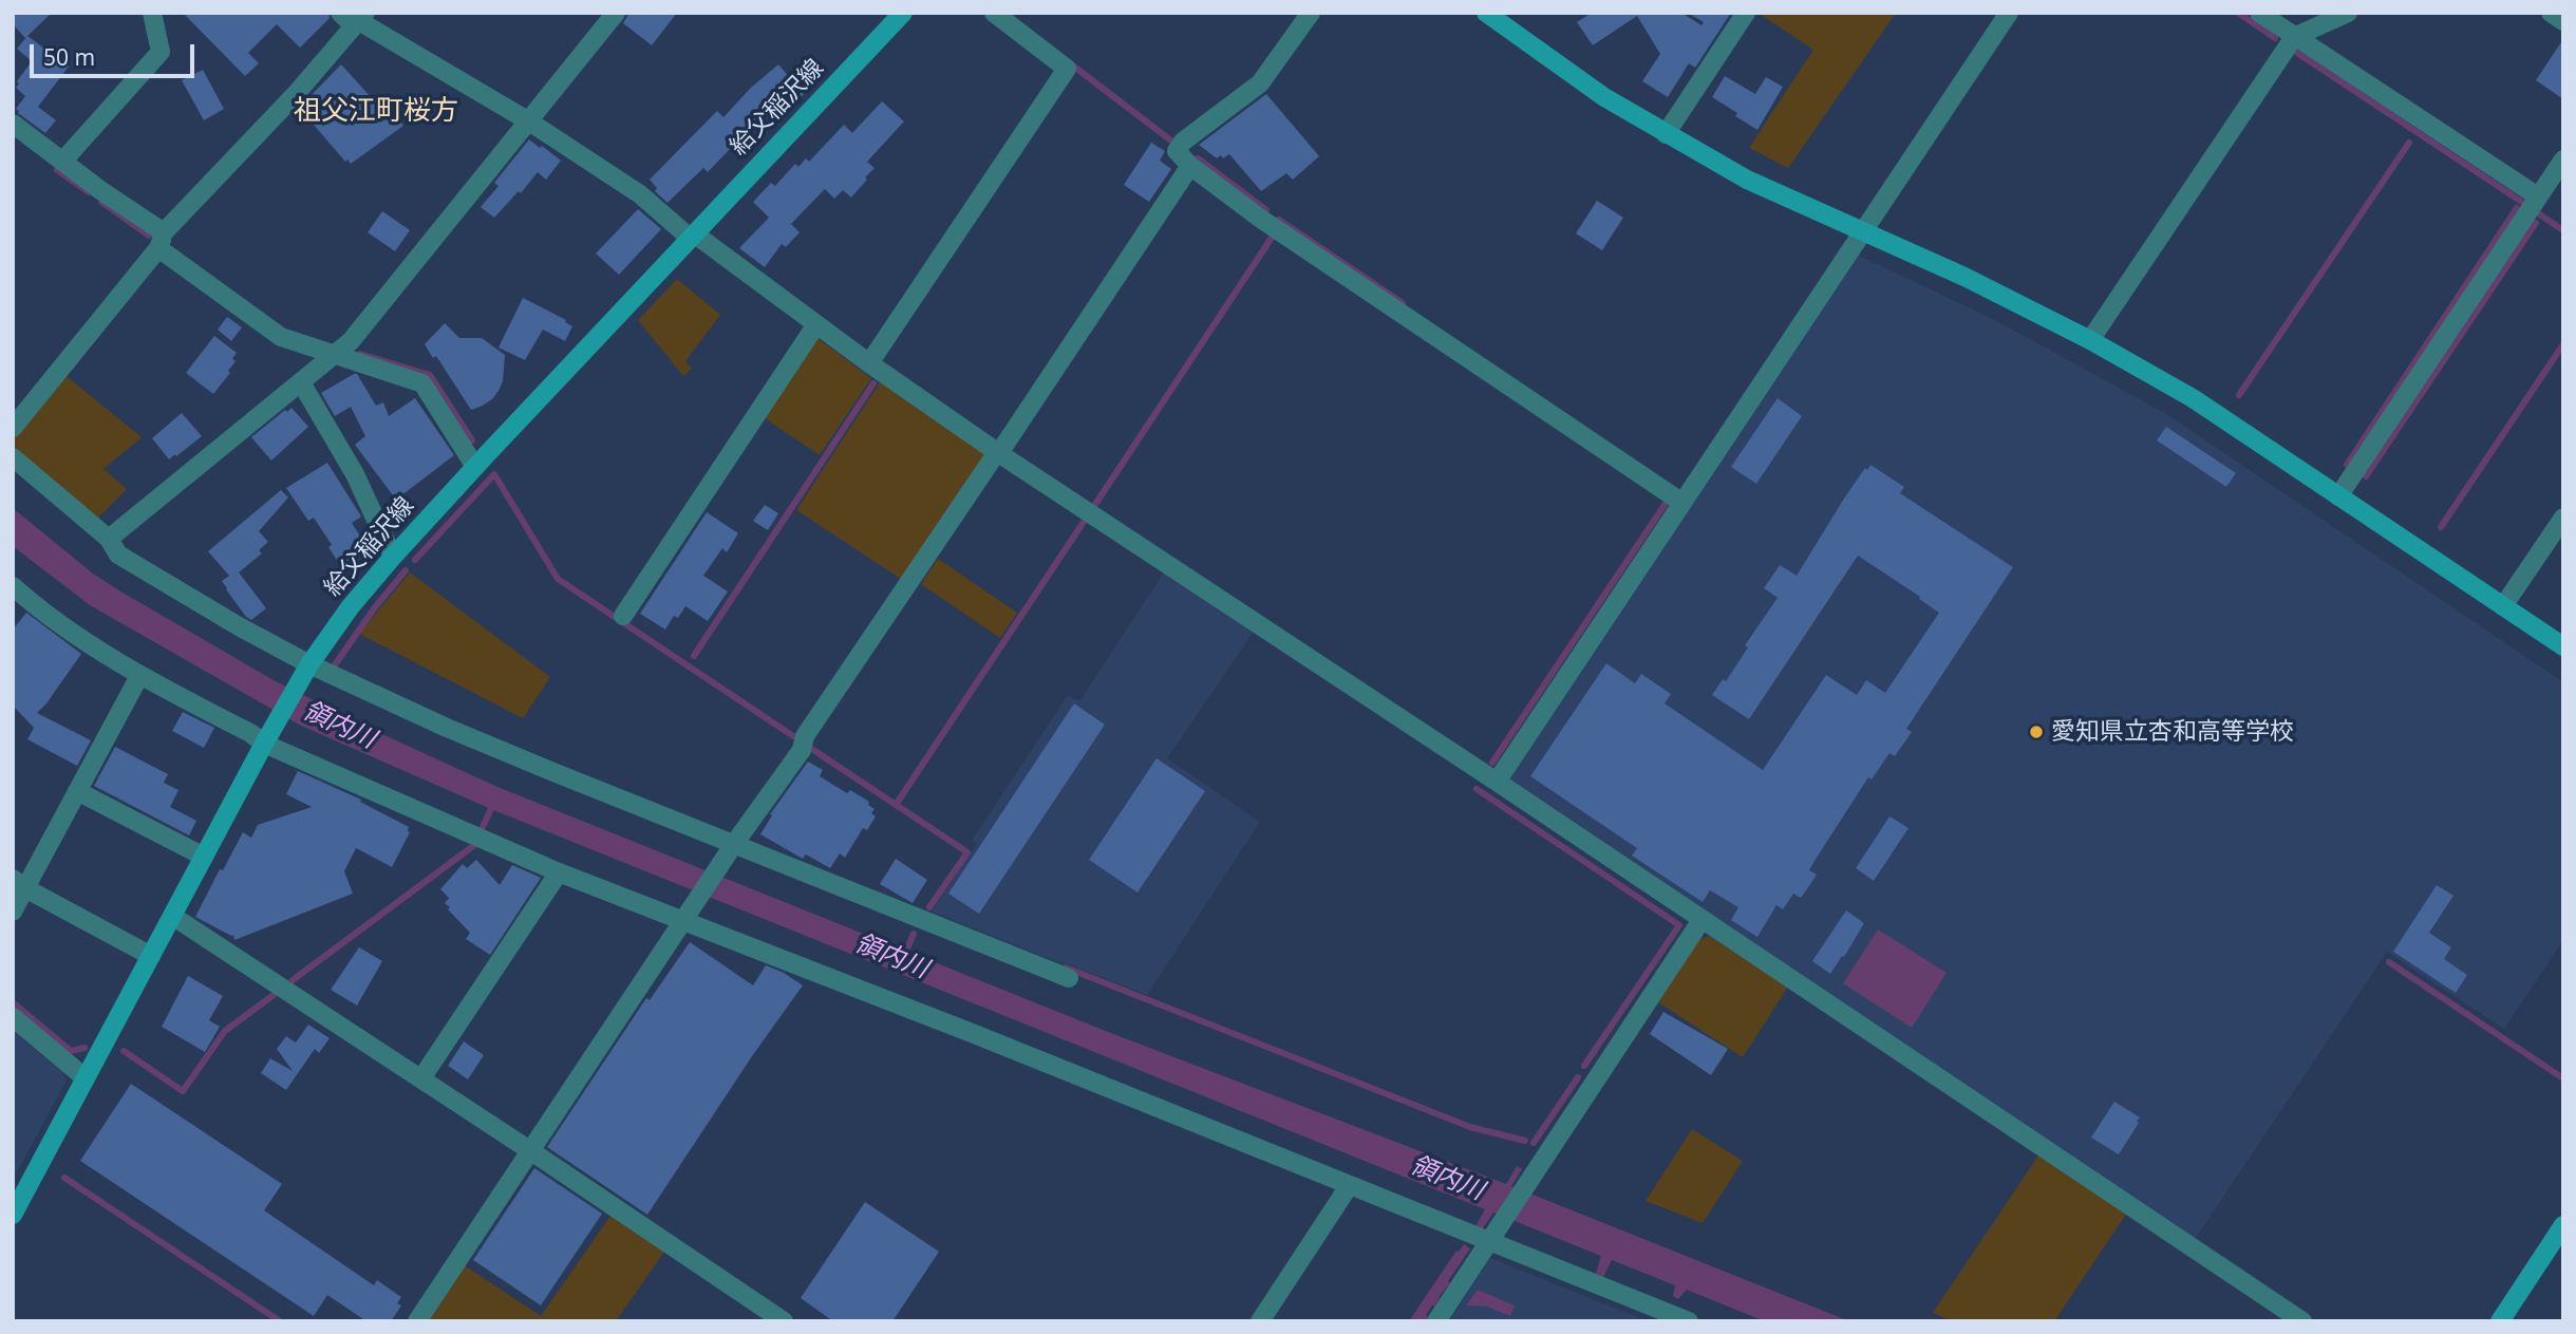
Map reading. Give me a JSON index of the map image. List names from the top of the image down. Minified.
{"streets":{"main road":["給父稲沢線"]},"districts":["祖父江町桜方"],"water":["領内川"],"places":["愛知県立杏和高等学校"],"scale_bar":"50 m"}
